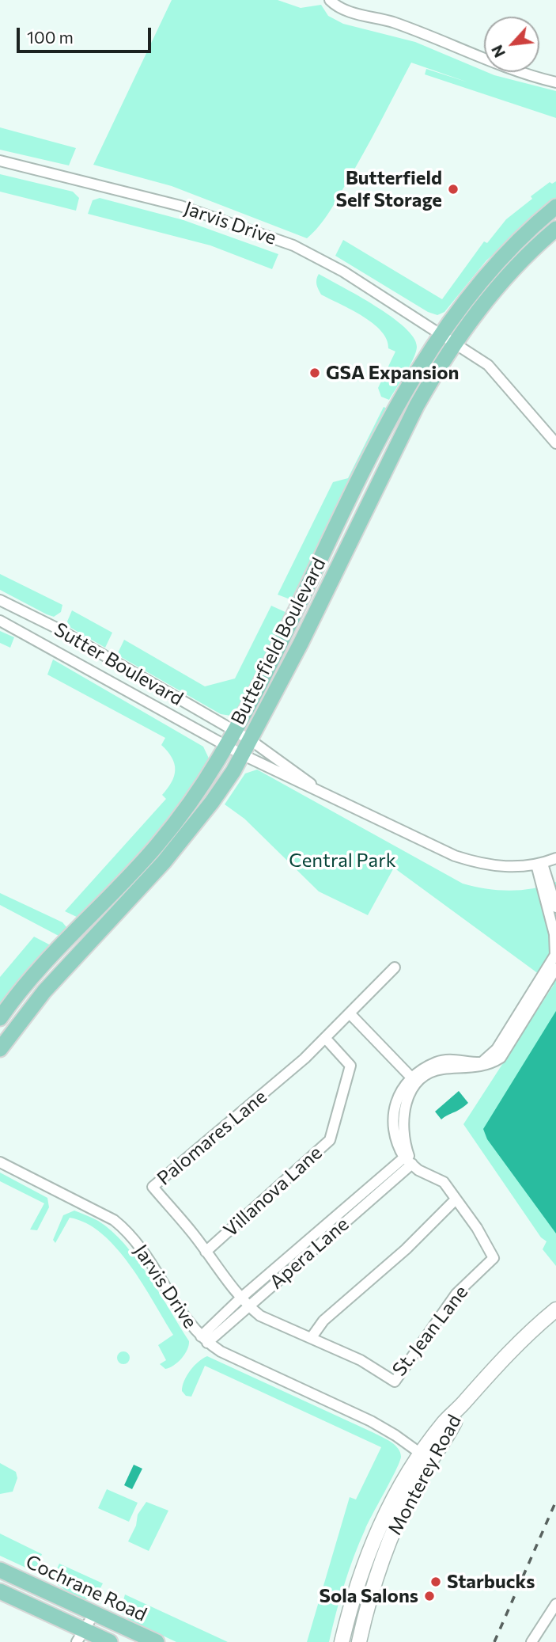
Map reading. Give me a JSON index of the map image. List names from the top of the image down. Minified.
{"streets":{"main road":["Butterfield Boulevard","Monterey Road","Cochrane Road"],"street":["Jarvis Drive","Sutter Boulevard","Palomares Lane","Villanova Lane","Apera Lane","St. Jean Lane"]},"crossings":[["Jarvis Drive","Butterfield Boulevard"],["Jarvis Drive","Apera Lane"],["Jarvis Drive","Monterey Road"],["Butterfield Boulevard","Sutter Boulevard"],["Palomares Lane","Villanova Lane"],["Palomares Lane","Apera Lane"],["Palomares Lane","St. Jean Lane"],["Apera Lane","St. Jean Lane"]],"parks":["Central Park"],"places":["Butterfield Self Storage","GSA Expansion","Starbucks","Sola Salons"],"scale_bar":"100 m","north":"bottom left"}
